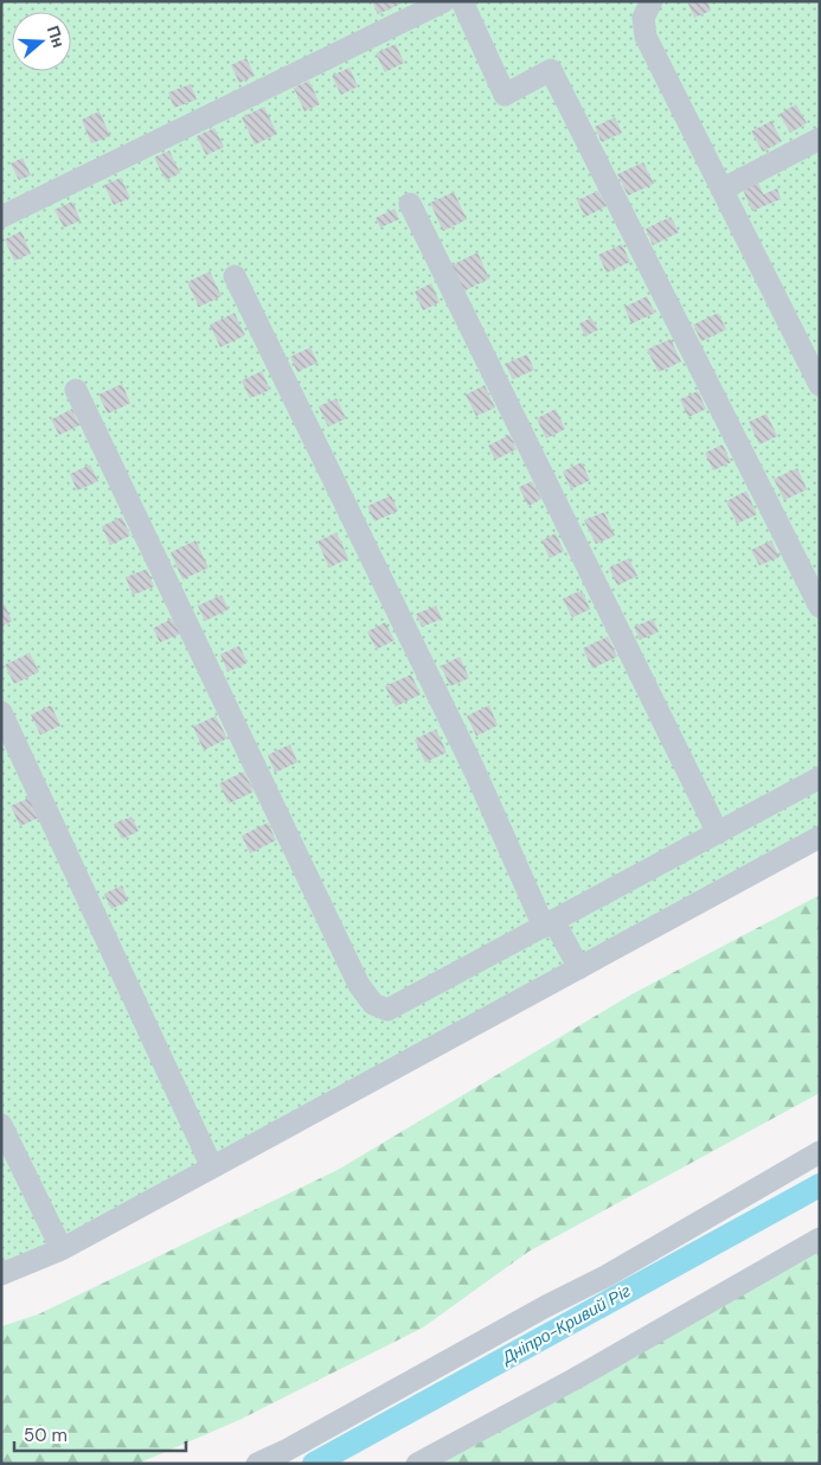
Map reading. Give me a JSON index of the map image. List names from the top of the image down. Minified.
{"water":["Дніпро-Кривий Ріг"],"scale_bar":"50 m","north":"right"}
